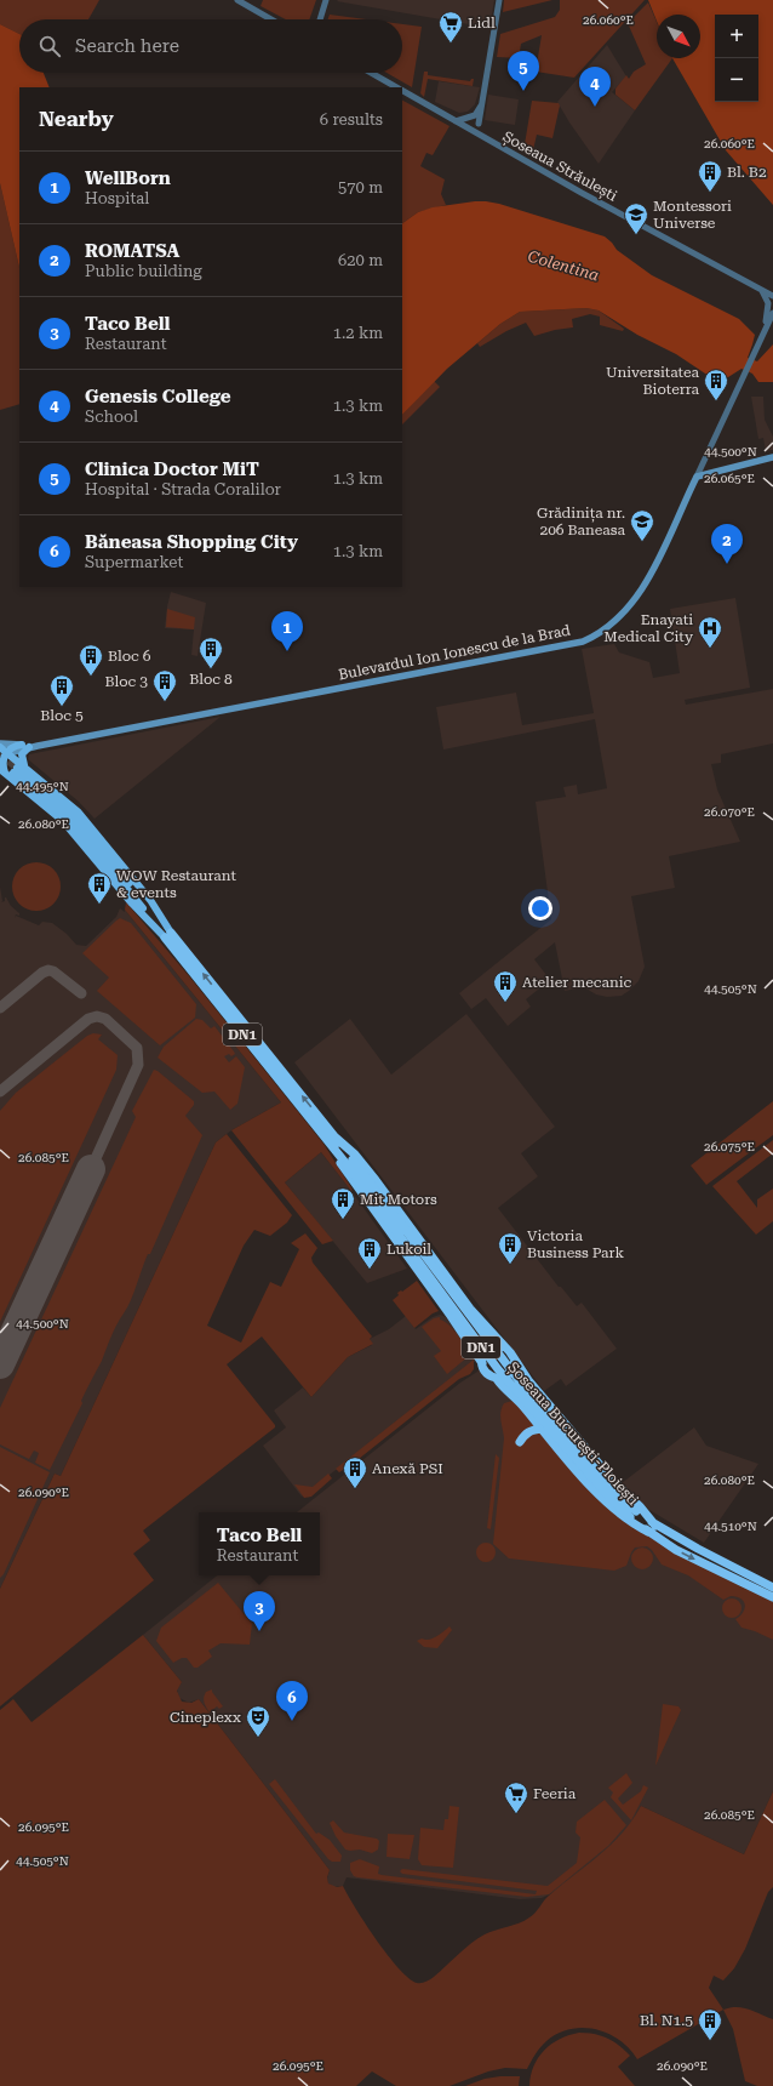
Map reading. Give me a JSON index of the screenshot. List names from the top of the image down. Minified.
{"streets":{"highway":["DN1","Șoseaua București-Ploiești"],"main road":["Bulevardul Ion Ionescu de la Brad"],"street":["Șoseaua Străulești"]},"crossings":[["Șoseaua Străulești","Bulevardul Ion Ionescu de la Brad"],["DN1","Șoseaua București-Ploiești"]],"water":["Colentina"],"places":{"supermarket":["Lidl","Feeria"],"building":["Bl. B2","Universitatea Bioterra","Bloc 8","Bloc 6","Bloc 3","Bloc 5","WOW Restaurant & events","Atelier mecanic","Mit Motors","Victoria Business Park","Lukoil","Anexă PSI","Bl. N1.5"],"school or university":["Montessori Universe","Grădinița nr. 206 Baneasa"],"hospital":["Enayati Medical City"],"theatre":["Cineplexx"]},"north":"bottom right","page":{"map_buttons":["+","−"],"search":"Search here","pins":["5","4","2","1","3","6"],"heading":["Nearby","6 results"],"list":[{"mark":"1","name":"WellBorn","note":"Hospital","value":"570 m"},{"mark":"2","name":"ROMATSA","note":"Public building","value":"620 m"},{"mark":"3","name":"Taco Bell","note":"Restaurant","value":"1.2 km"},{"mark":"4","name":"Genesis College","note":"School","value":"1.3 km"},{"mark":"5","name":"Clinica Doctor MiT","note":"Hospital · Strada Coralilor","value":"1.3 km"},{"mark":"6","name":"Băneasa Shopping City","note":"Supermarket","value":"1.3 km"}],"popup":["Taco Bell","Restaurant"]},"coordinates":["26.060°E","44.500°N","26.065°E","44.495°N","26.070°E","26.080°E","44.505°N","26.075°E","26.085°E","26.090°E","44.510°N","26.095°E"]}
